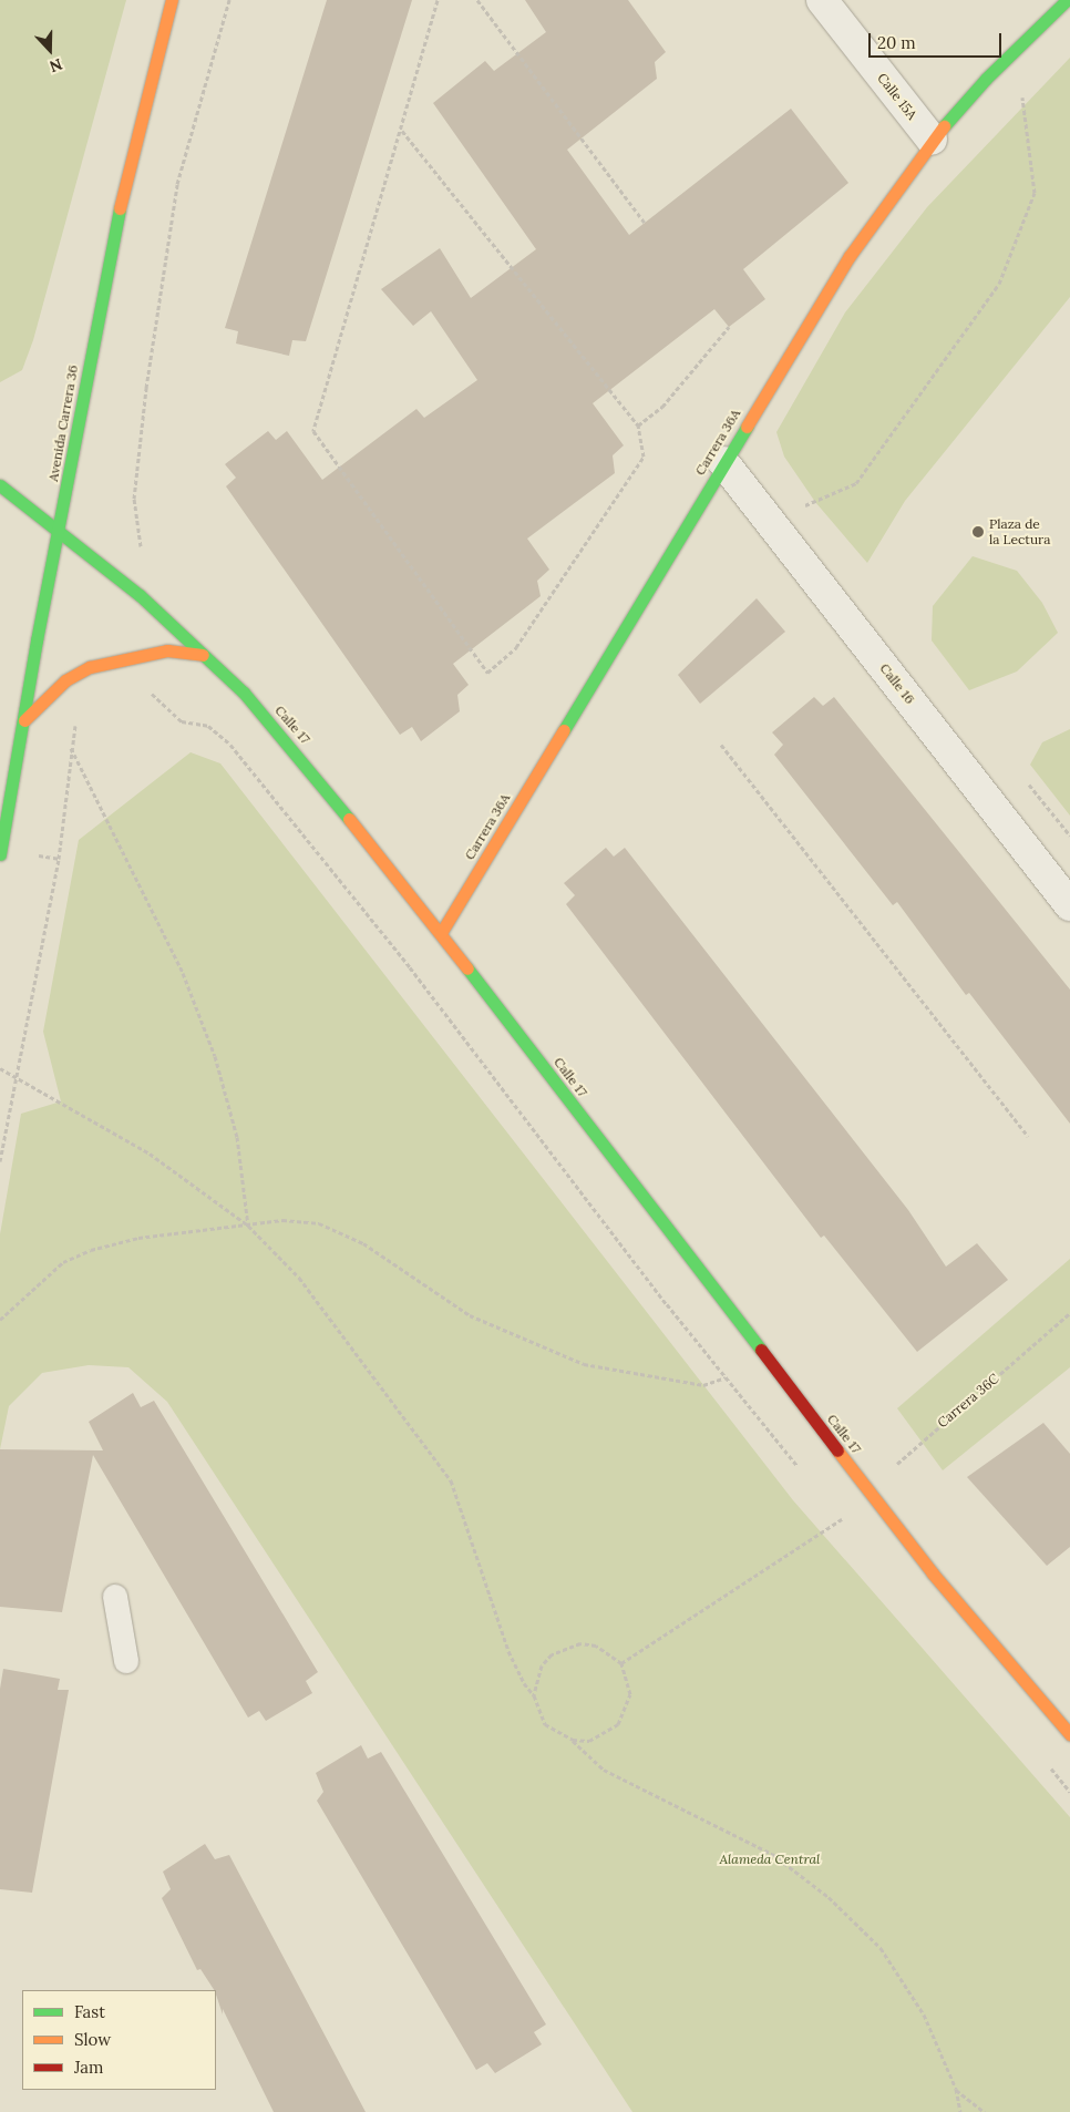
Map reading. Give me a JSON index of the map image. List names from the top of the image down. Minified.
{"streets":{"street":["Calle 15A","Avenida Carrera 36","Carrera 36A","Calle 16","Calle 17"],"path":["Carrera 36C"]},"crossings":[["Calle 15A","Carrera 36A"],["Avenida Carrera 36","Calle 17"],["Carrera 36A","Calle 16"],["Carrera 36A","Calle 17"],["Calle 17","Carrera 36C"]],"parks":["Alameda Central"],"places":["Plaza de la Lectura"],"legend":["Fast","Slow","Jam"],"scale_bar":"20 m","north":"bottom"}
